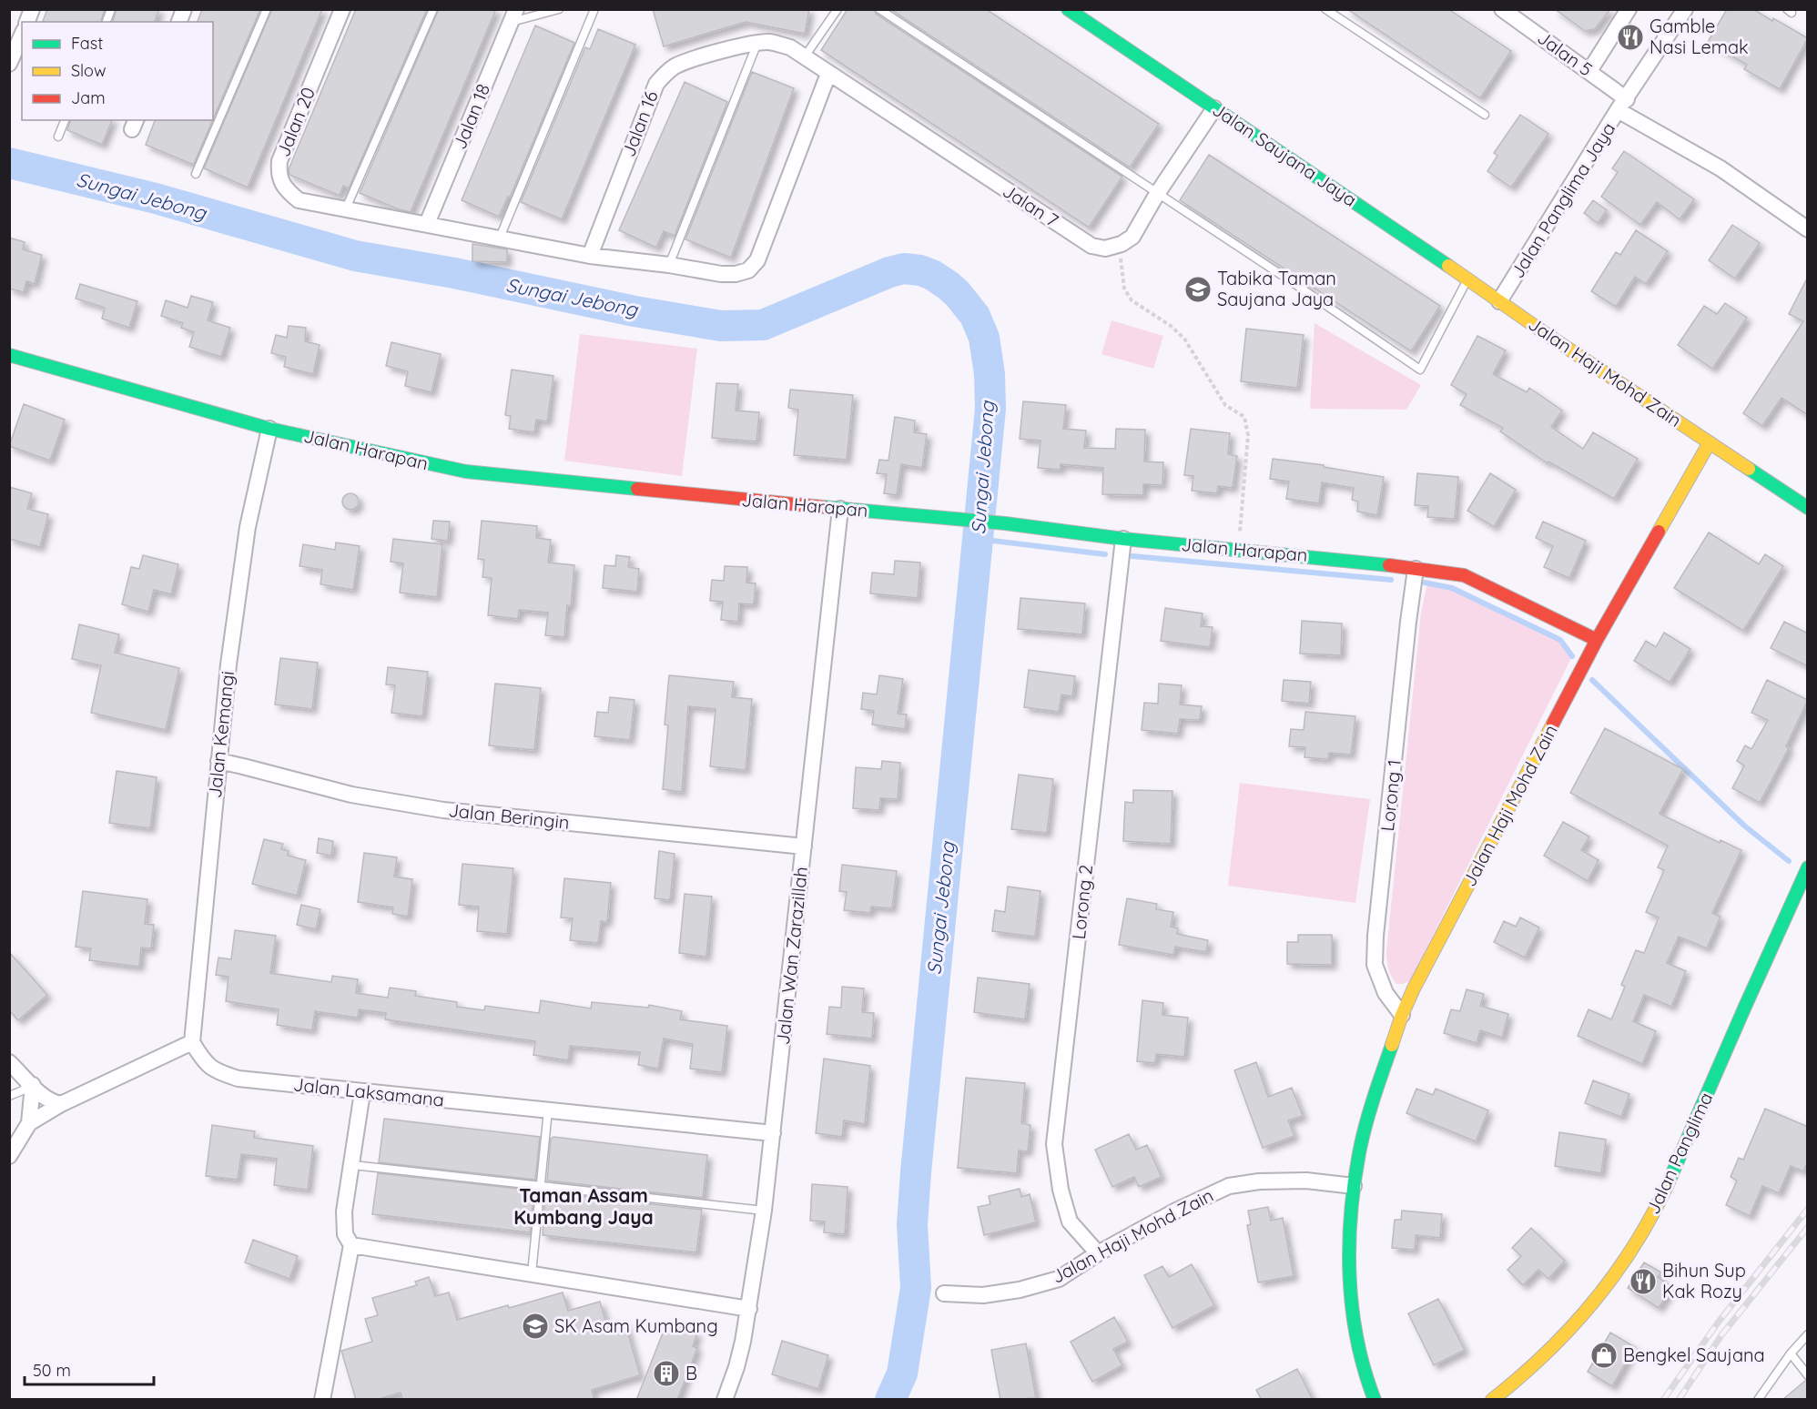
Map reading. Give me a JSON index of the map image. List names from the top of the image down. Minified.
{"streets":{"street":["Jalan 5","Jalan 18","Jalan 20","Jalan 16","Jalan Saujana Jaya","Jalan Panglima Jaya","Jalan 7","Jalan Haji Mohd Zain","Jalan Harapan","Jalan Kemangi","Lorong 1","Jalan Beringin","Lorong 2","Jalan Wan Zarazillah","Jalan Laksamana","Jalan Panglima"]},"crossings":[["Jalan 5","Jalan Panglima Jaya"],["Jalan 18","Jalan 20"],["Jalan 20","Jalan 16"],["Jalan 20","Jalan 7"],["Jalan 16","Jalan 7"],["Jalan Saujana Jaya","Jalan Panglima Jaya"],["Jalan Saujana Jaya","Jalan Haji Mohd Zain"],["Jalan Panglima Jaya","Jalan Haji Mohd Zain"],["Jalan Haji Mohd Zain","Jalan Harapan"],["Jalan Haji Mohd Zain","Lorong 1"],["Jalan Haji Mohd Zain","Lorong 2"],["Jalan Harapan","Jalan Kemangi"],["Jalan Harapan","Lorong 1"],["Jalan Harapan","Lorong 2"],["Jalan Harapan","Jalan Wan Zarazillah"],["Jalan Kemangi","Jalan Beringin"],["Jalan Kemangi","Jalan Laksamana"],["Jalan Beringin","Jalan Wan Zarazillah"],["Jalan Wan Zarazillah","Jalan Laksamana"]],"districts":["Taman Assam Kumbang Jaya"],"water":["Sungai Jebong"],"places":{"restaurant":["Gamble Nasi Lemak","Bihun Sup Kak Rozy"],"school or university":["Tabika Taman Saujana Jaya","SK Asam Kumbang"],"shop":["Bengkel Saujana"],"building":["B"]},"legend":["Fast","Slow","Jam"],"scale_bar":"50 m"}
